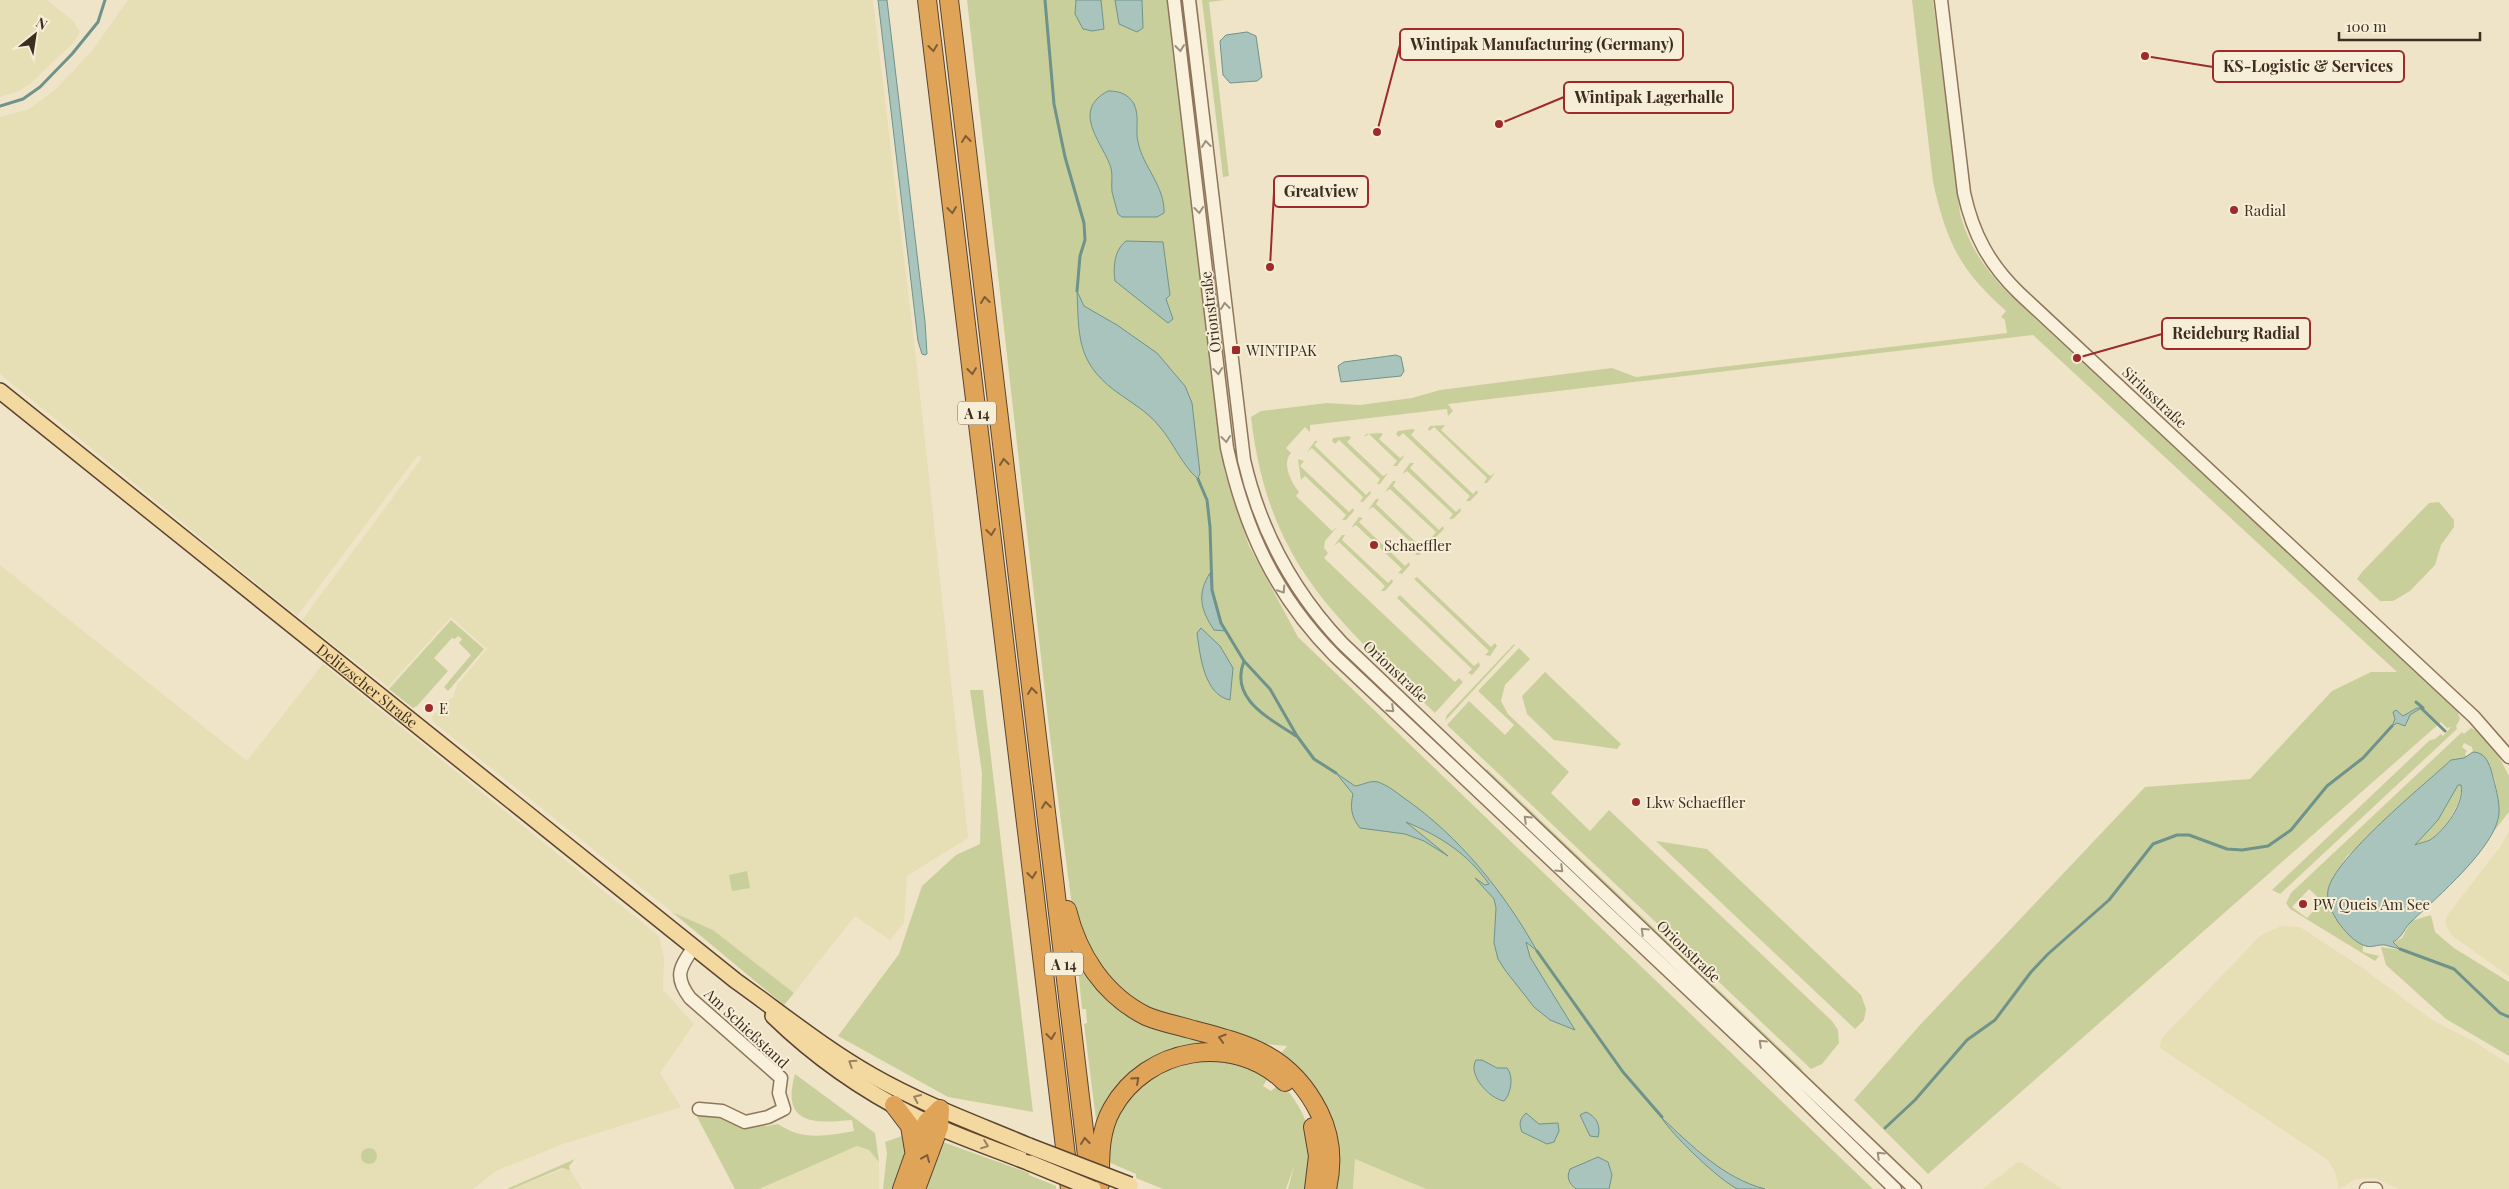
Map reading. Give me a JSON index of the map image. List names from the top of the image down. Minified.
{"streets":{"highway":["A 14"],"main road":["Delitzscher Straße"],"street":["Orionstraße","Siriusstraße","Am Schießstand"]},"crossings":[["Delitzscher Straße","Am Schießstand"]],"places":{"other":["KS-Logistic & Services","Wintipak Lagerhalle","Wintipak Manufacturing (Germany)","Radial","Greatview","Reideburg Radial","Schaeffler","E","Lkw Schaeffler","PW Queis Am See"],"transit":["WINTIPAK"]},"scale_bar":"100 m","north":"top right"}
